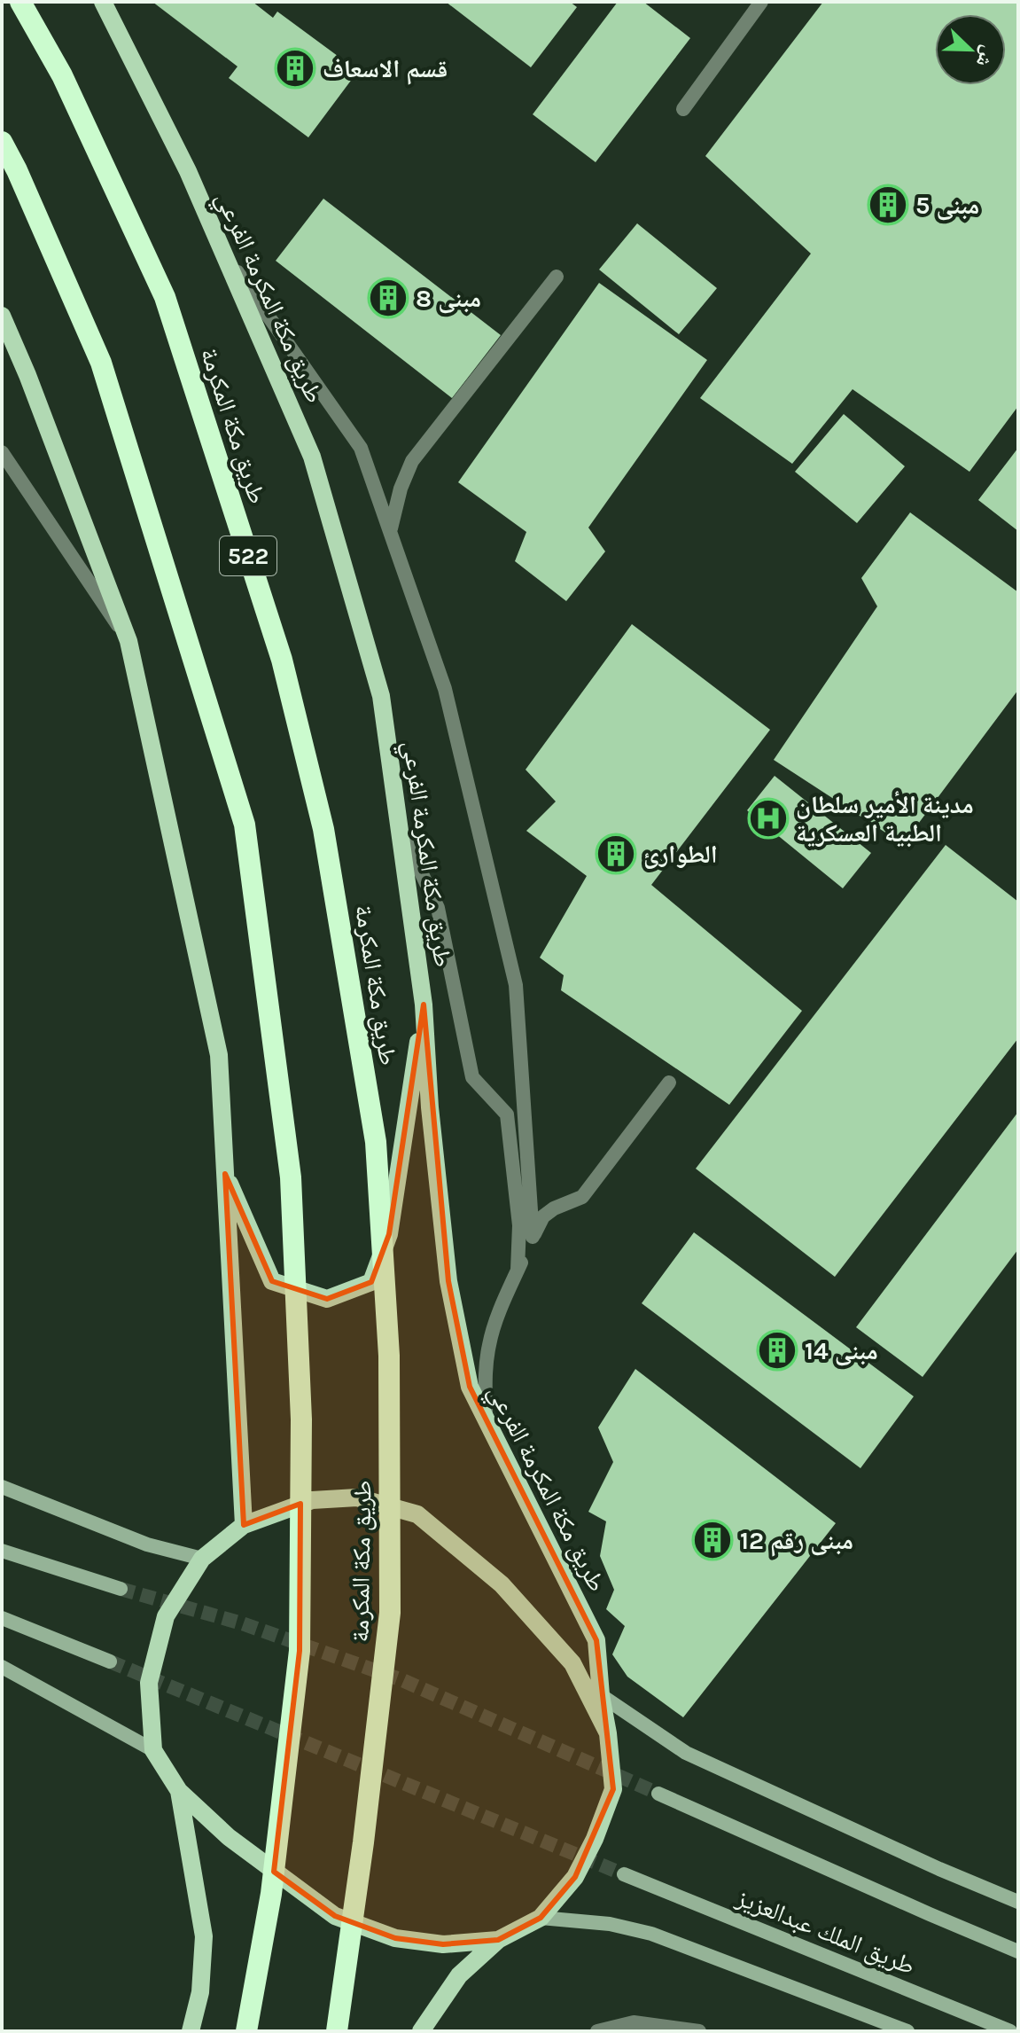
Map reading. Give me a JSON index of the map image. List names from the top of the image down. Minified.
{"streets":{"highway":["طريق مكة المكرمة","522"],"main road":["طريق مكة المكرمة الفرعي","طريق الملك عبدالعزيز"]},"places":{"building":["قسم الاسعاف","مبنى 5","مبنى 8","الطوارئ","مبنى 14","مبنى رقم 12"],"hospital":["مدينة الأمير سلطان الطبية العسكرية"]},"north":"bottom right"}
